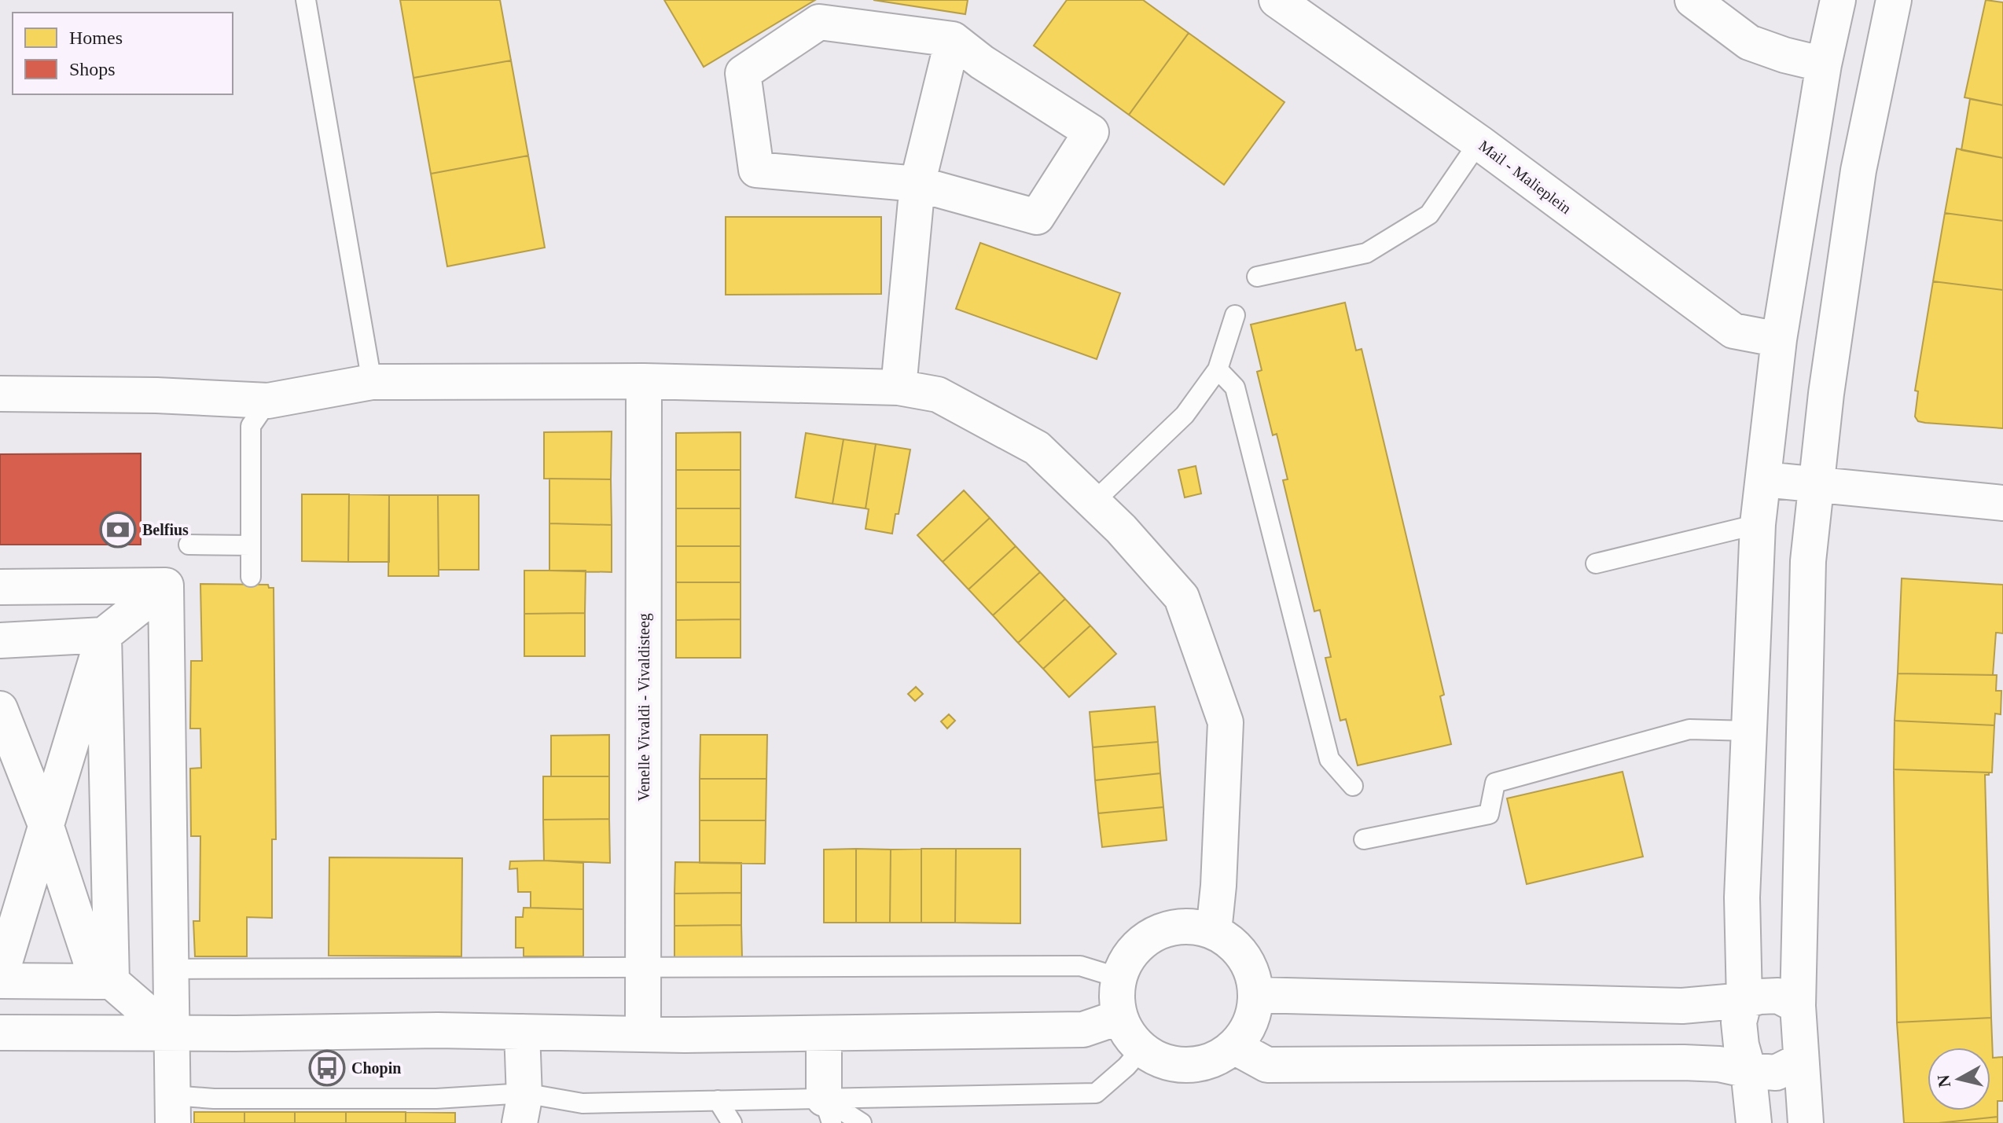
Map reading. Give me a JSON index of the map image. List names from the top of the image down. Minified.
{"streets":{"street":["Mail - Malieplein","Venelle Vivaldi - Vivaldisteeg"]},"places":{"bank":["Belfius"],"bus stop":["Chopin"]},"legend":["Homes","Shops"],"north":"left"}
